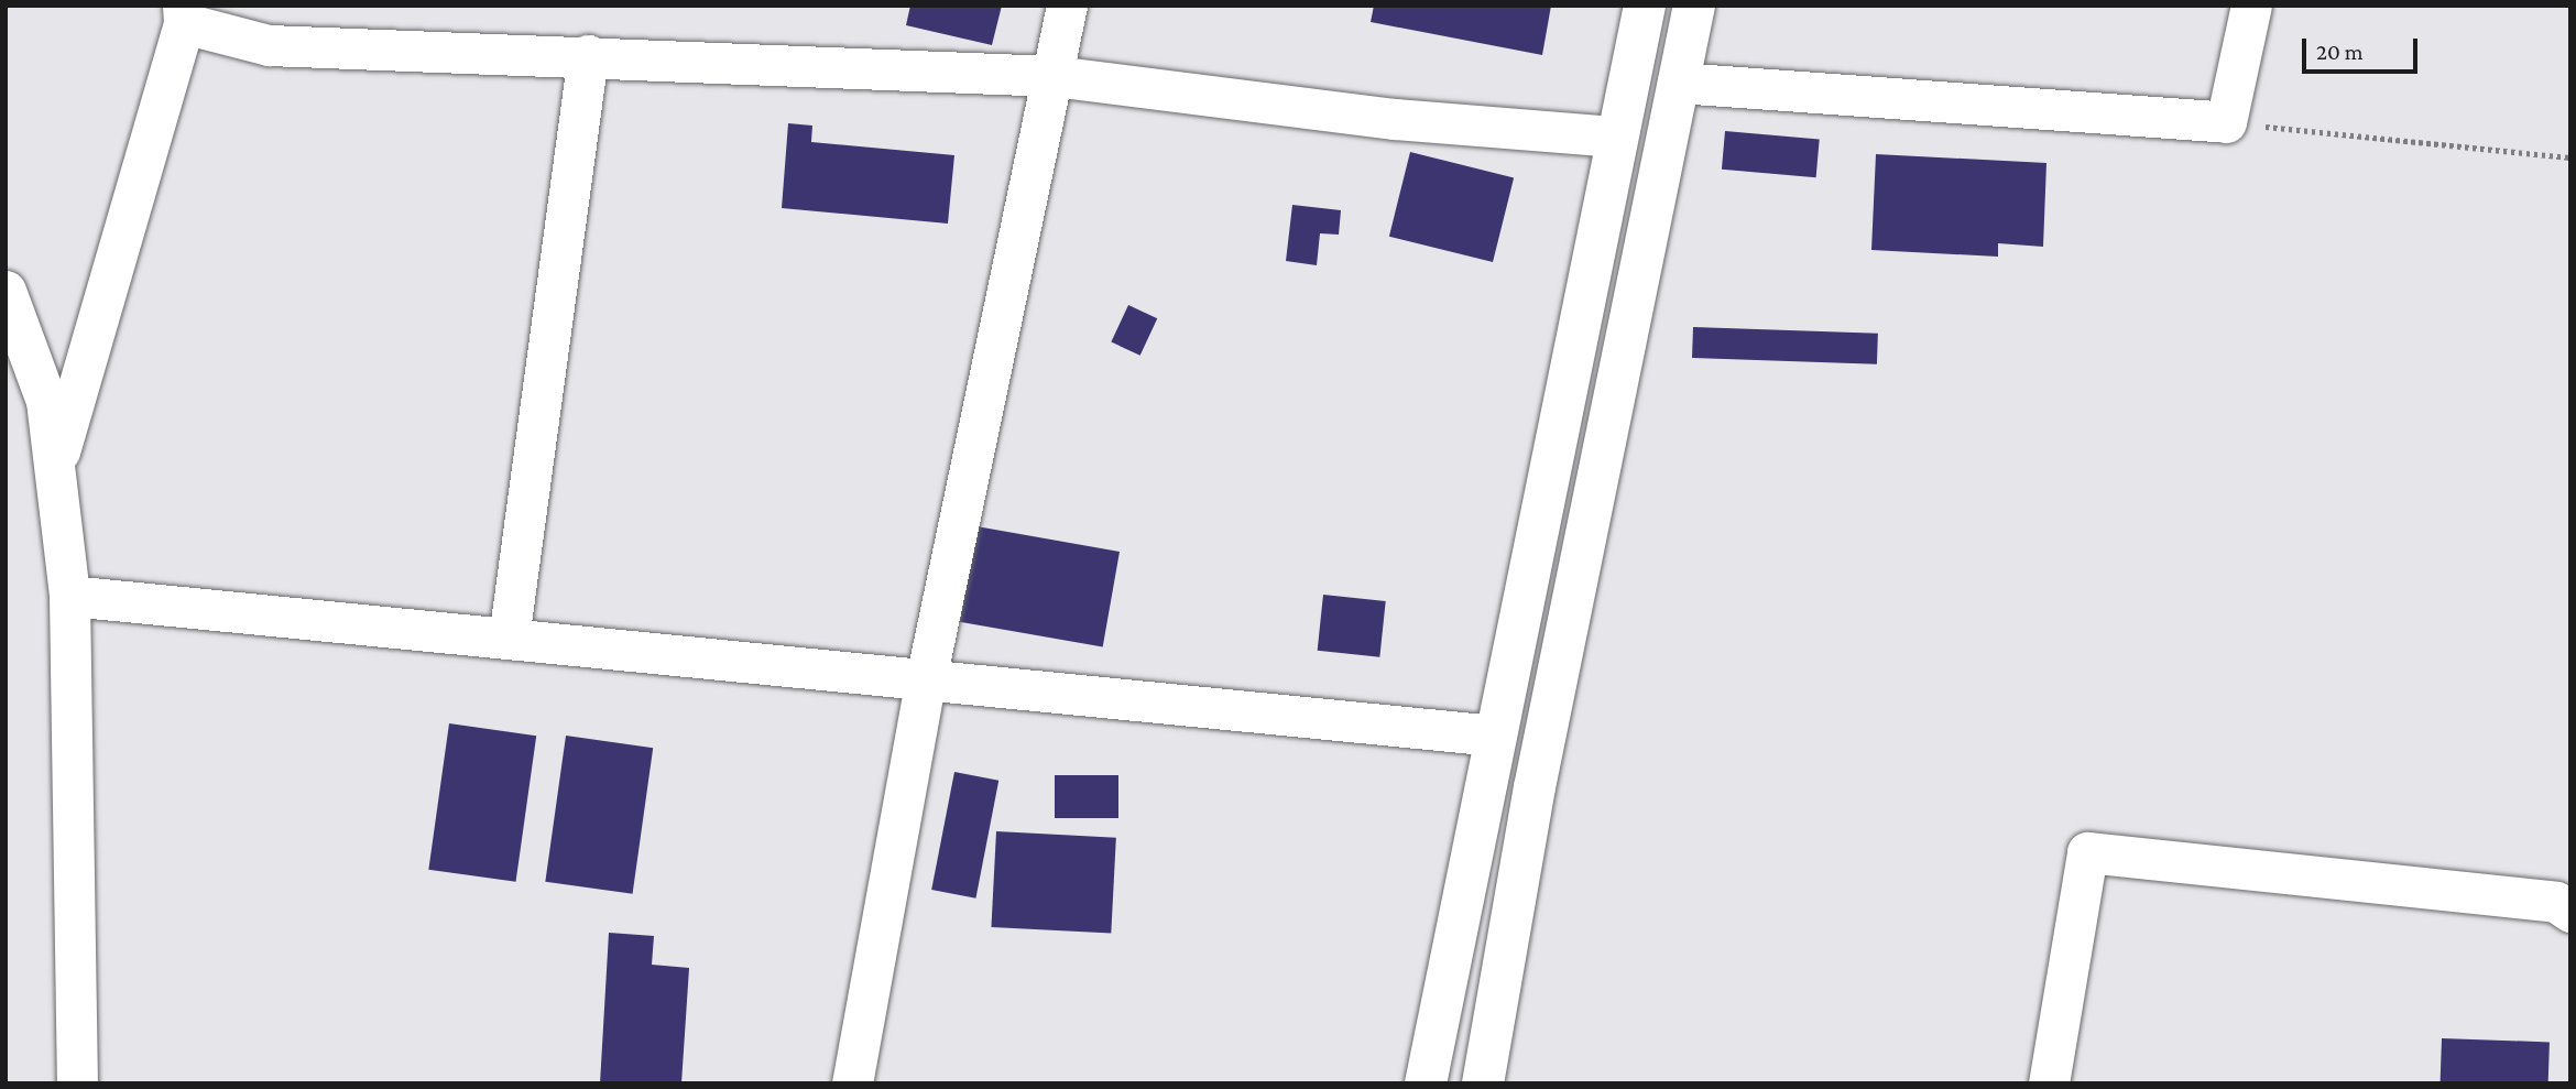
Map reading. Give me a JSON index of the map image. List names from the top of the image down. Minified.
{"scale_bar":"20 m"}
